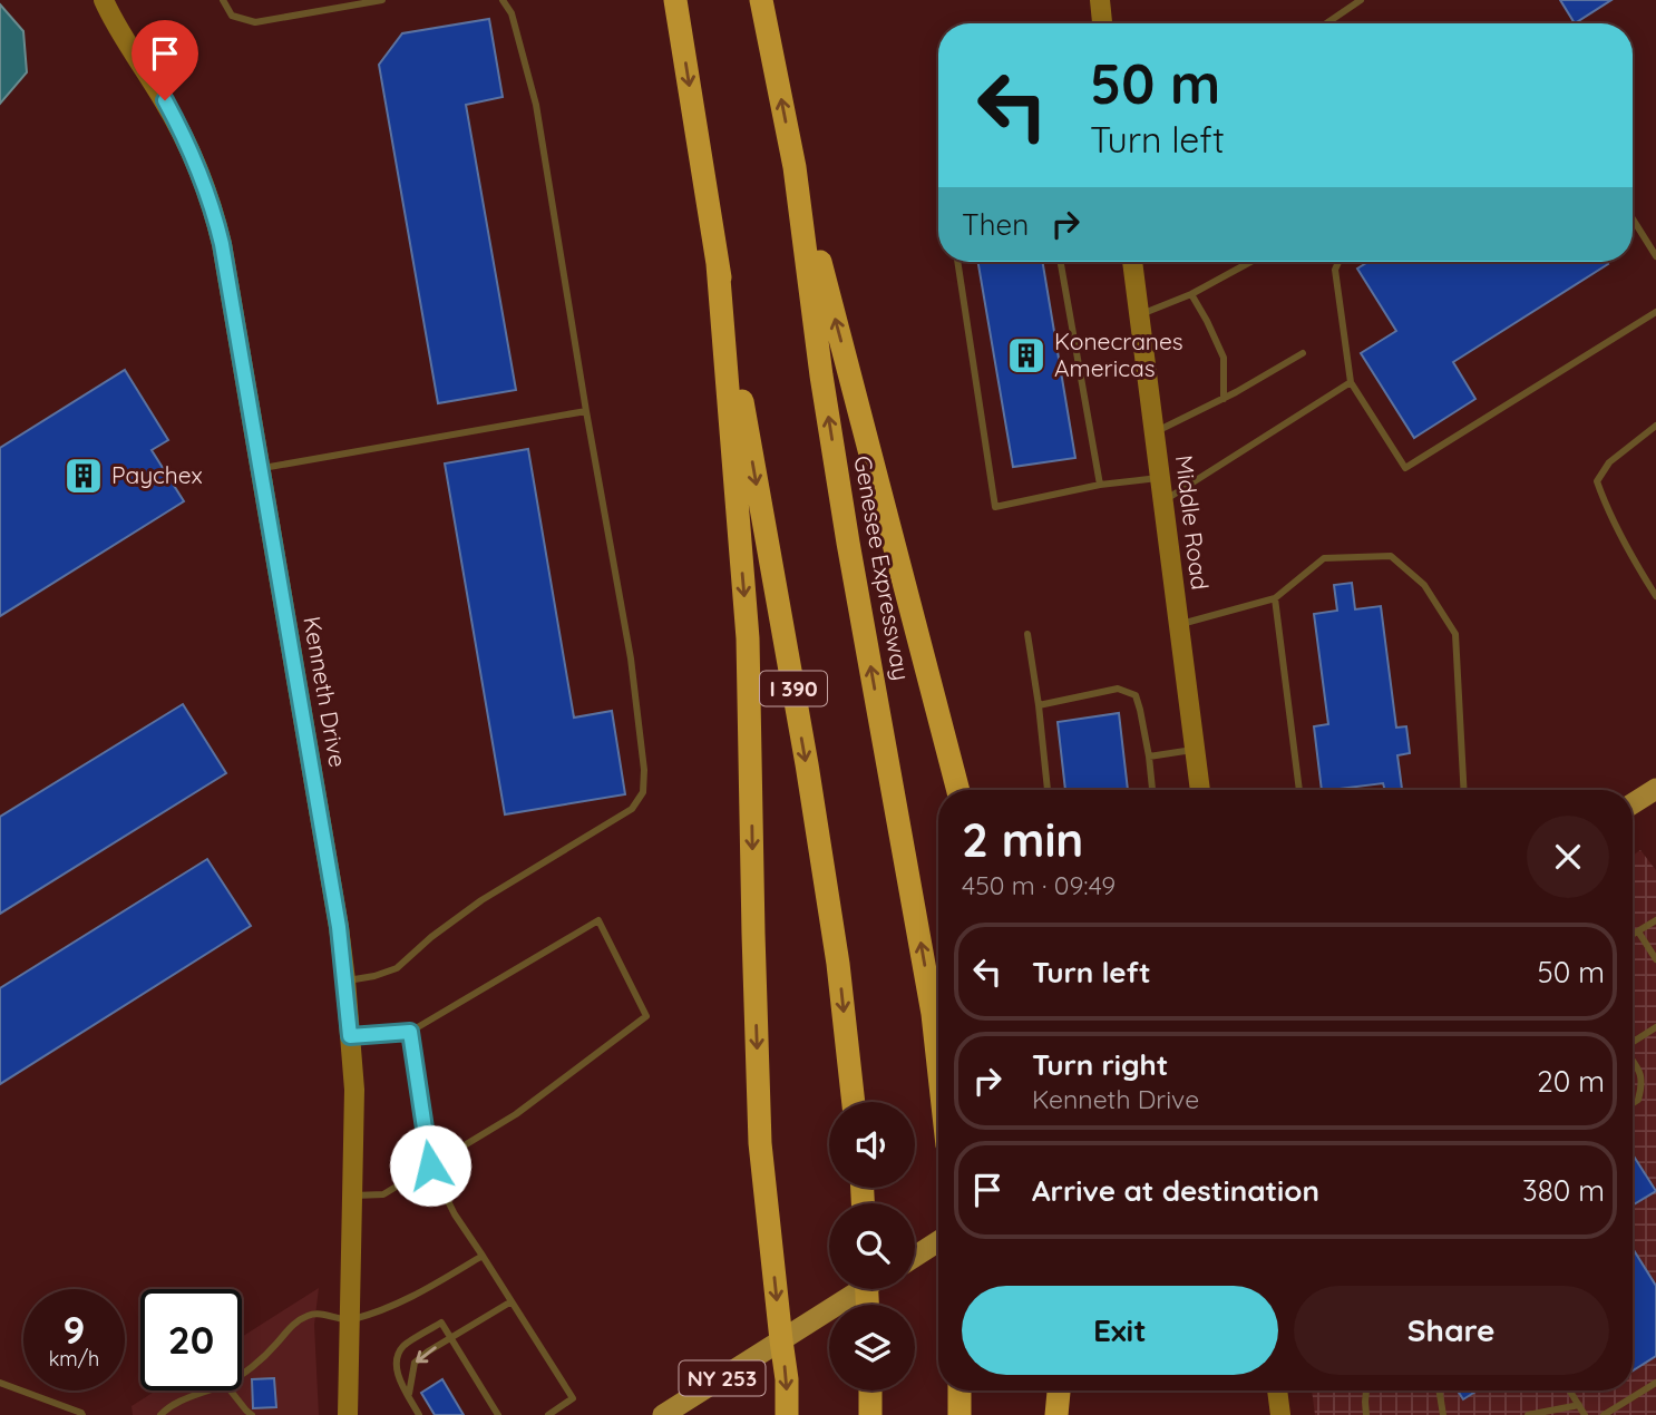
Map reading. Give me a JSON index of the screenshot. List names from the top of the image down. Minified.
{"streets":{"highway":["Genesee Expressway","I 390"],"main road":["NY 253"],"street":["Middle Road","Kenneth Drive"]},"places":{"building":["Konecranes Americas","Paychex"]},"page":{"turn":["50 m","Turn left"],"then":"Then","heading":["2 min","450 m · 09:49"],"list":[{"name":"Turn left","value":"50 m"},{"name":"Turn right","note":"Kenneth Drive","value":"20 m"},{"name":"Arrive at destination","value":"380 m"}],"buttons":["Exit","Share"],"speed":"9 km/h","limit":"20"}}
